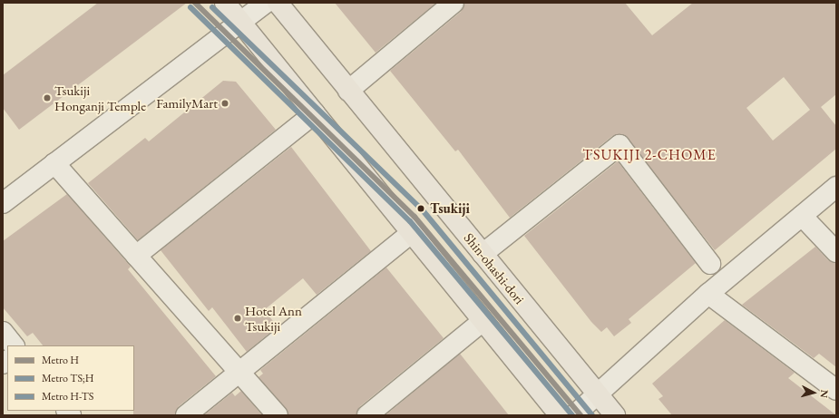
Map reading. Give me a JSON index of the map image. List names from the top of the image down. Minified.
{"streets":{"main road":["Shin-ohashi-dori"]},"districts":["TSUKIJI 2-CHOME"],"places":["Tsukiji Honganji Temple","FamilyMart","Tsukiji","Hotel Ann Tsukiji"],"lines":["metro line H","metro line TS;H","metro line H-TS"],"legend":["Metro H","Metro TS;H","Metro H-TS"],"north":"right"}
